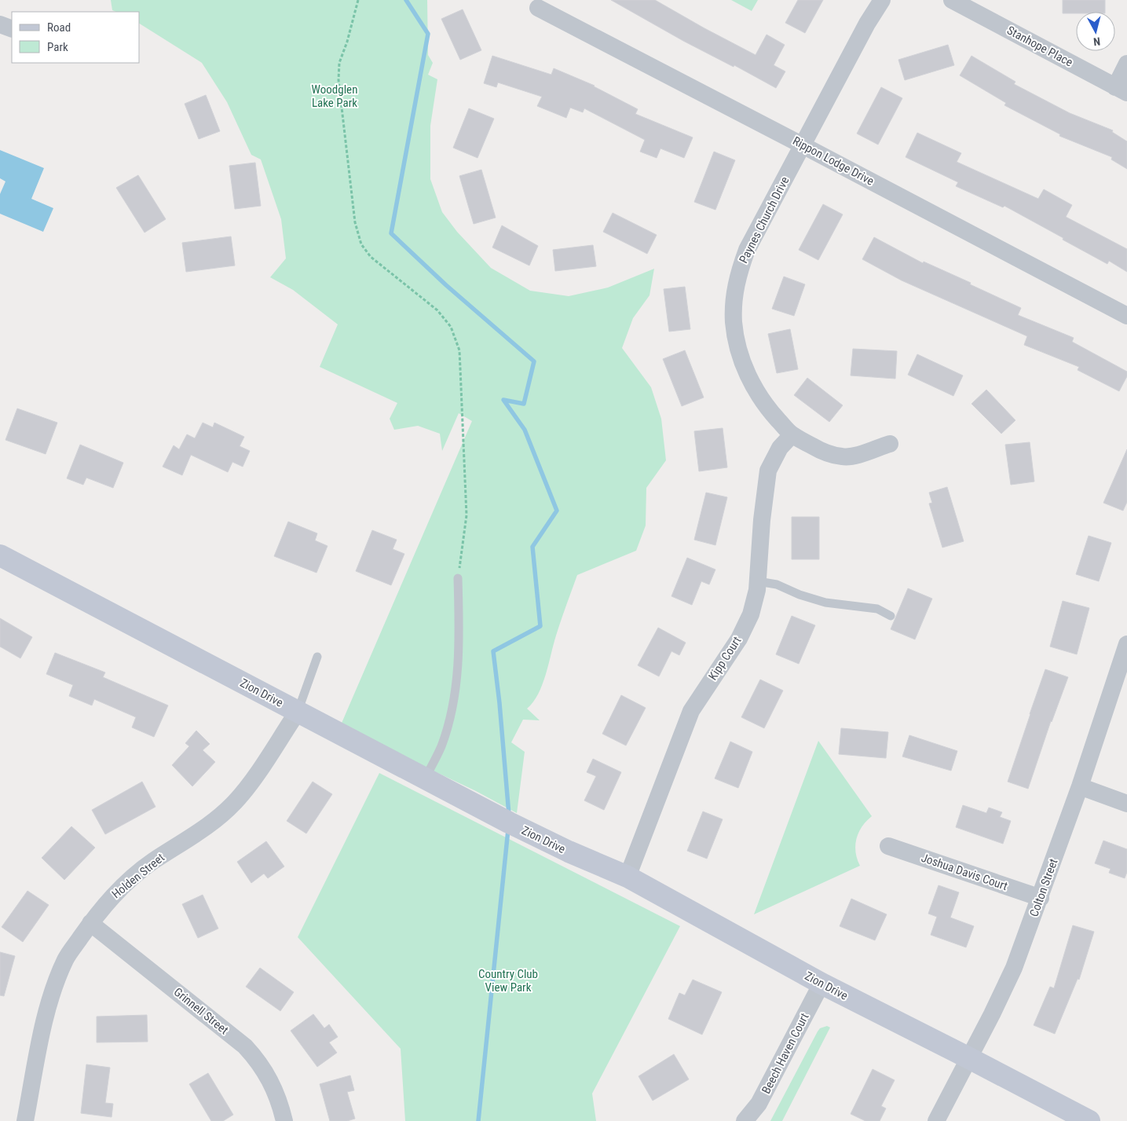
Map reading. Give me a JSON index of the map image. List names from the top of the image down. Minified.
{"streets":{"main road":["Zion Drive"],"street":["Stanhope Place","Rippon Lodge Drive","Paynes Church Drive","Kipp Court","Joshua Davis Court","Holden Street","Colton Street","Grinnell Street","Beech Haven Court"]},"crossings":[["Rippon Lodge Drive","Paynes Church Drive"],["Paynes Church Drive","Kipp Court"],["Kipp Court","Zion Drive"],["Zion Drive","Holden Street"],["Zion Drive","Colton Street"],["Zion Drive","Beech Haven Court"],["Joshua Davis Court","Colton Street"],["Holden Street","Grinnell Street"]],"parks":["Woodglen Lake Park","Country Club View Park"],"legend":["Road","Park"],"north":"bottom"}
